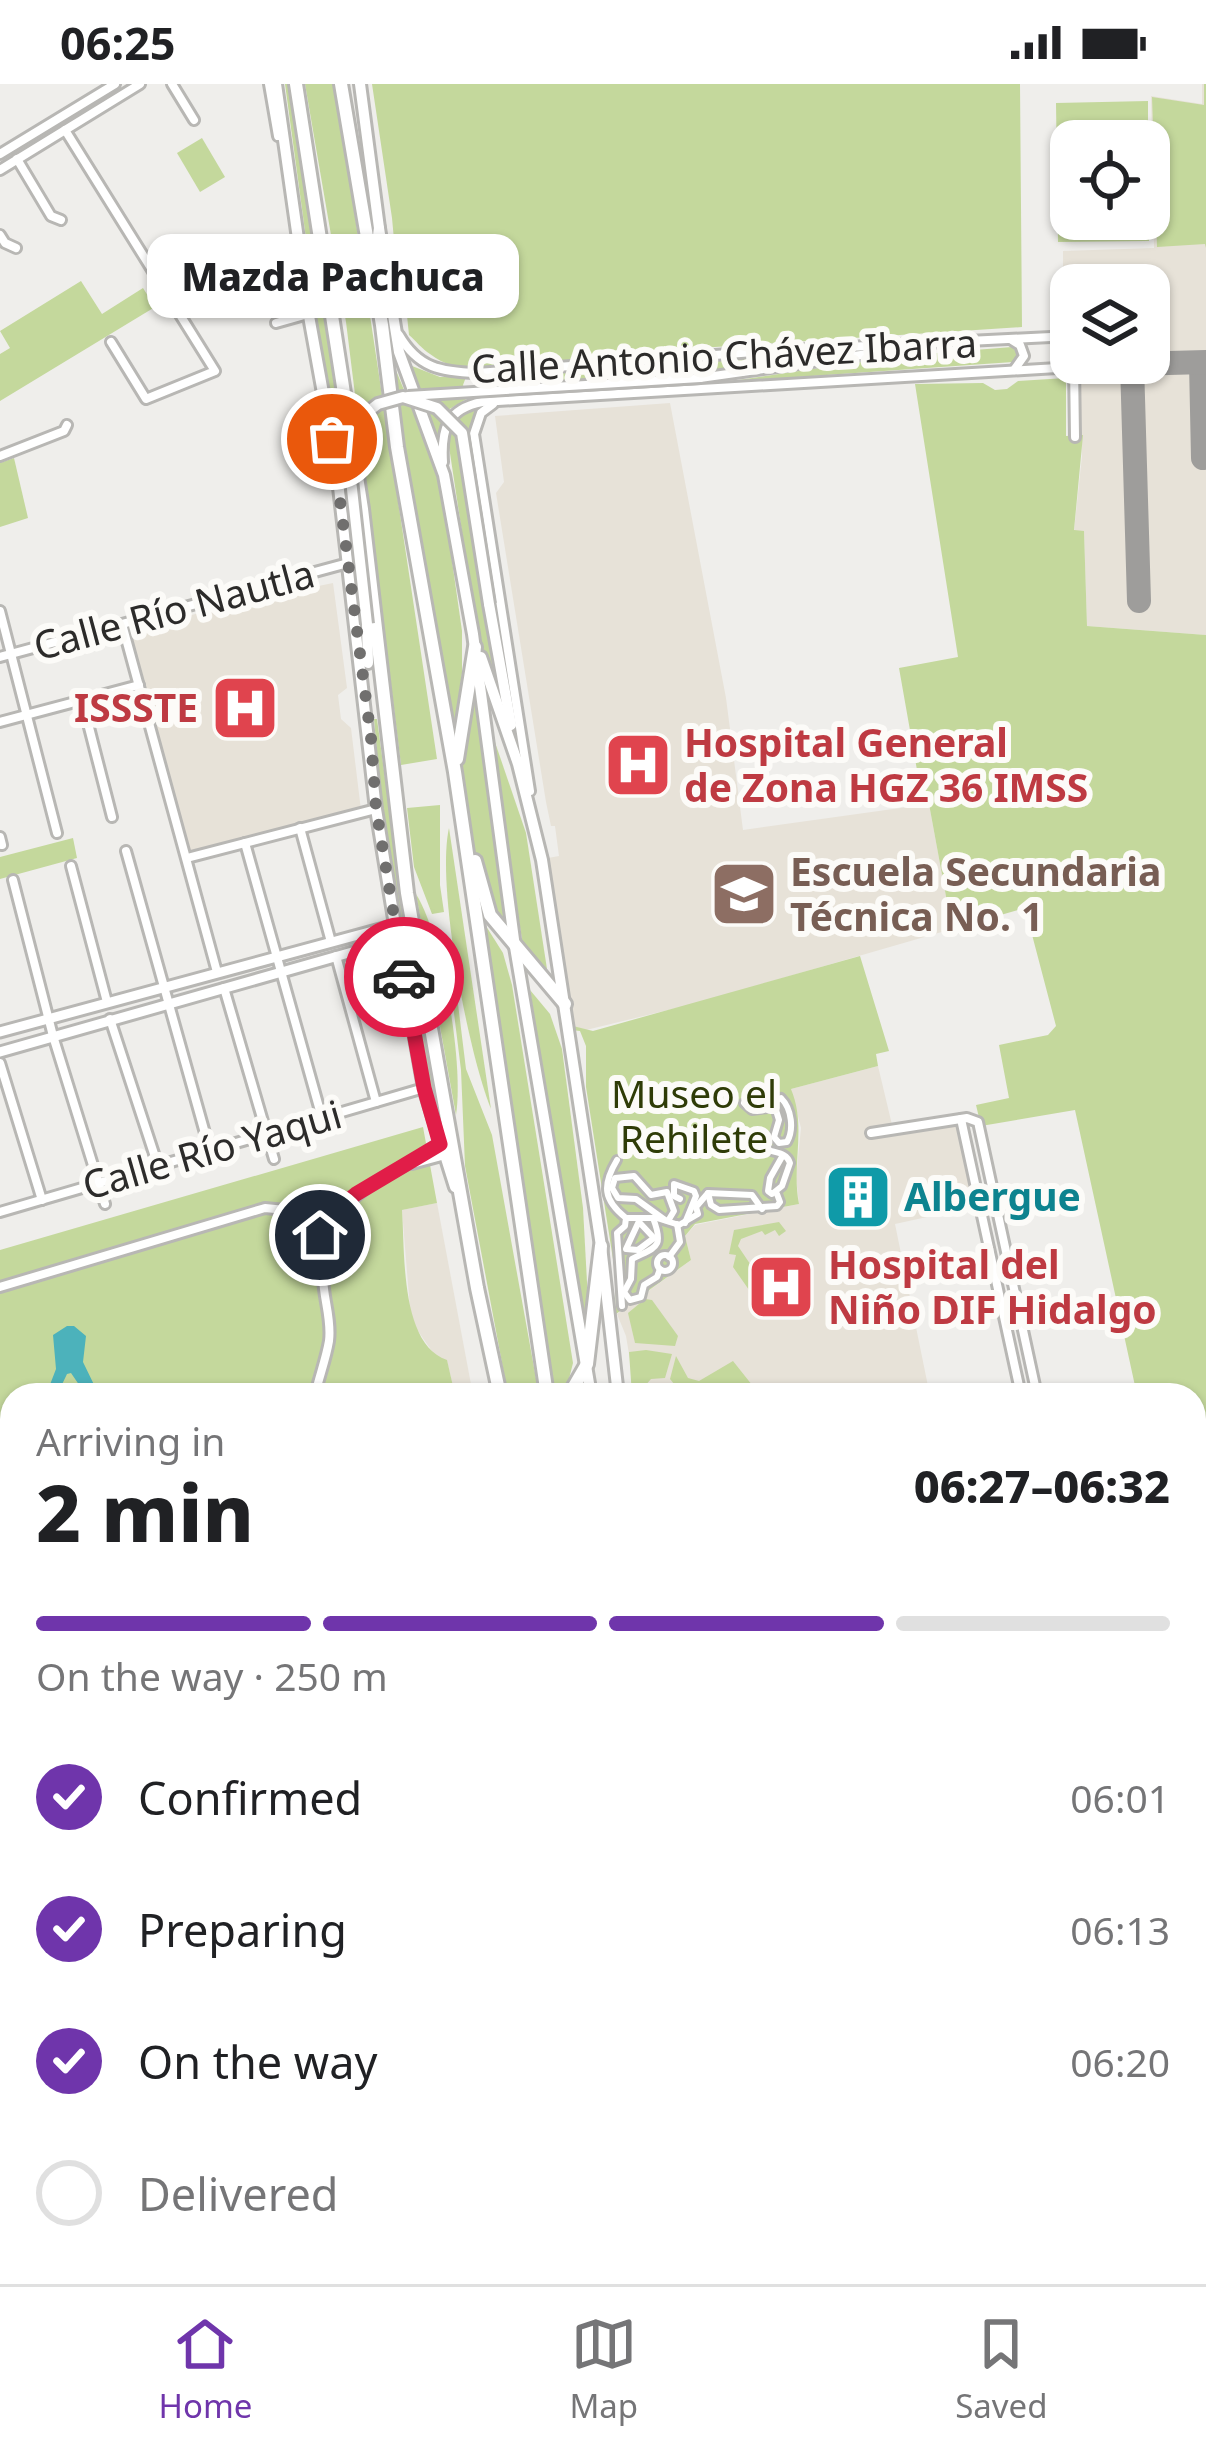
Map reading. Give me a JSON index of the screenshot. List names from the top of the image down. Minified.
{"streets":{"street":["Calle Antonio Chávez Ibarra","Calle Río Nautla","Calle Río Yaqui"]},"parks":["Museo el Rehilete"],"places":{"other":["Mazda Pachuca"],"hospital":["ISSSTE","Hospital General de Zona HGZ 36 IMSS","Hospital del Niño DIF Hidalgo"],"school or university":["Escuela Secundaria Técnica No. 1"],"building":["Albergue"]},"page":{"status":"06:25","bubble":"Mazda Pachuca","heading":["2 min","Arriving in","06:27–06:32"],"bar":"On the way · 250 m","list":[["Confirmed","06:01"],["Preparing","06:13"],["On the way","06:20"],"Delivered"],"tabs":["Home","Map","Saved"]}}
